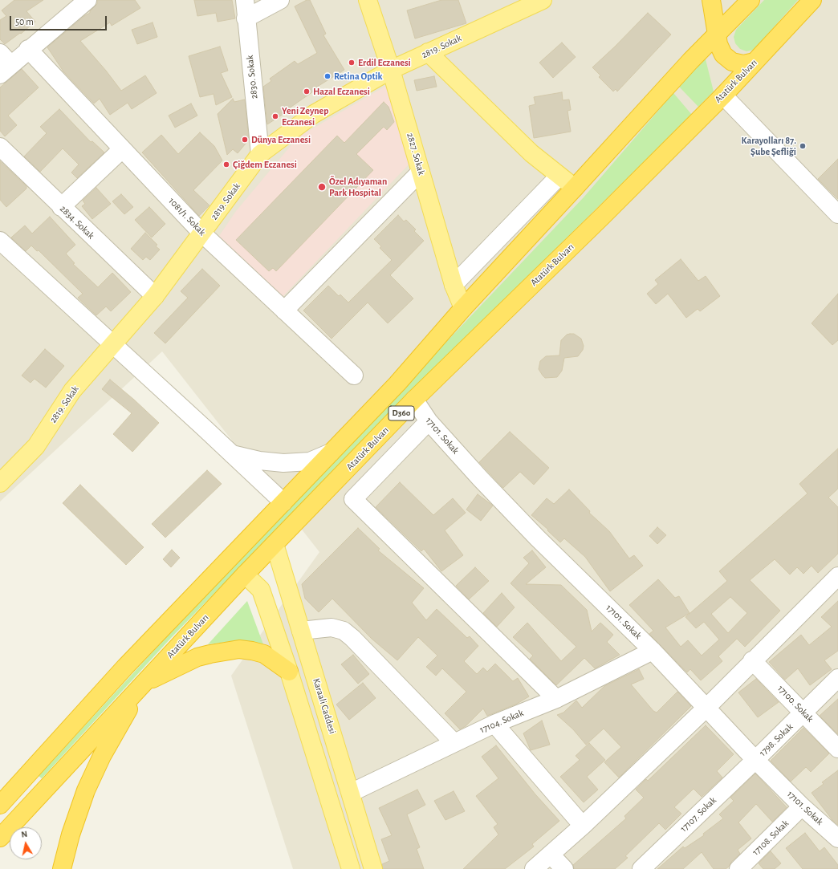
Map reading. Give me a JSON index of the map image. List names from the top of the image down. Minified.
{"streets":{"highway":["Atatürk Bulvarı","D360"],"main road":["2819. Sokak","2827. Sokak","Karaali Caddesi"],"street":["2830. Sokak","1081/1. Sokak","2834. Sokak","17101. Sokak","17100. Sokak","17104. Sokak","1798. Sokak","17107. Sokak","17108. Sokak"]},"crossings":[["2819. Sokak","2830. Sokak"],["2819. Sokak","2827. Sokak"],["2819. Sokak","1081/1. Sokak"],["2819. Sokak","2834. Sokak"],["Atatürk Bulvarı","17101. Sokak"],["Atatürk Bulvarı","Karaali Caddesi"],["2827. Sokak","D360"],["17101. Sokak","17104. Sokak"],["17101. Sokak","1798. Sokak"],["17101. Sokak","17107. Sokak"],["17101. Sokak","17108. Sokak"],["17100. Sokak","1798. Sokak"],["Karaali Caddesi","17104. Sokak"],["1798. Sokak","17107. Sokak"]],"places":["Erdil Eczanesi","Retina Optik","Hazal Eczanesi","Yeni Zeynep Eczanesi","Dünya Eczanesi","Karayolları 87. Şube Şefliği","Çiğdem Eczanesi","Özel Adıyaman Park Hospital"],"scale_bar":"50 m","north":"top"}
